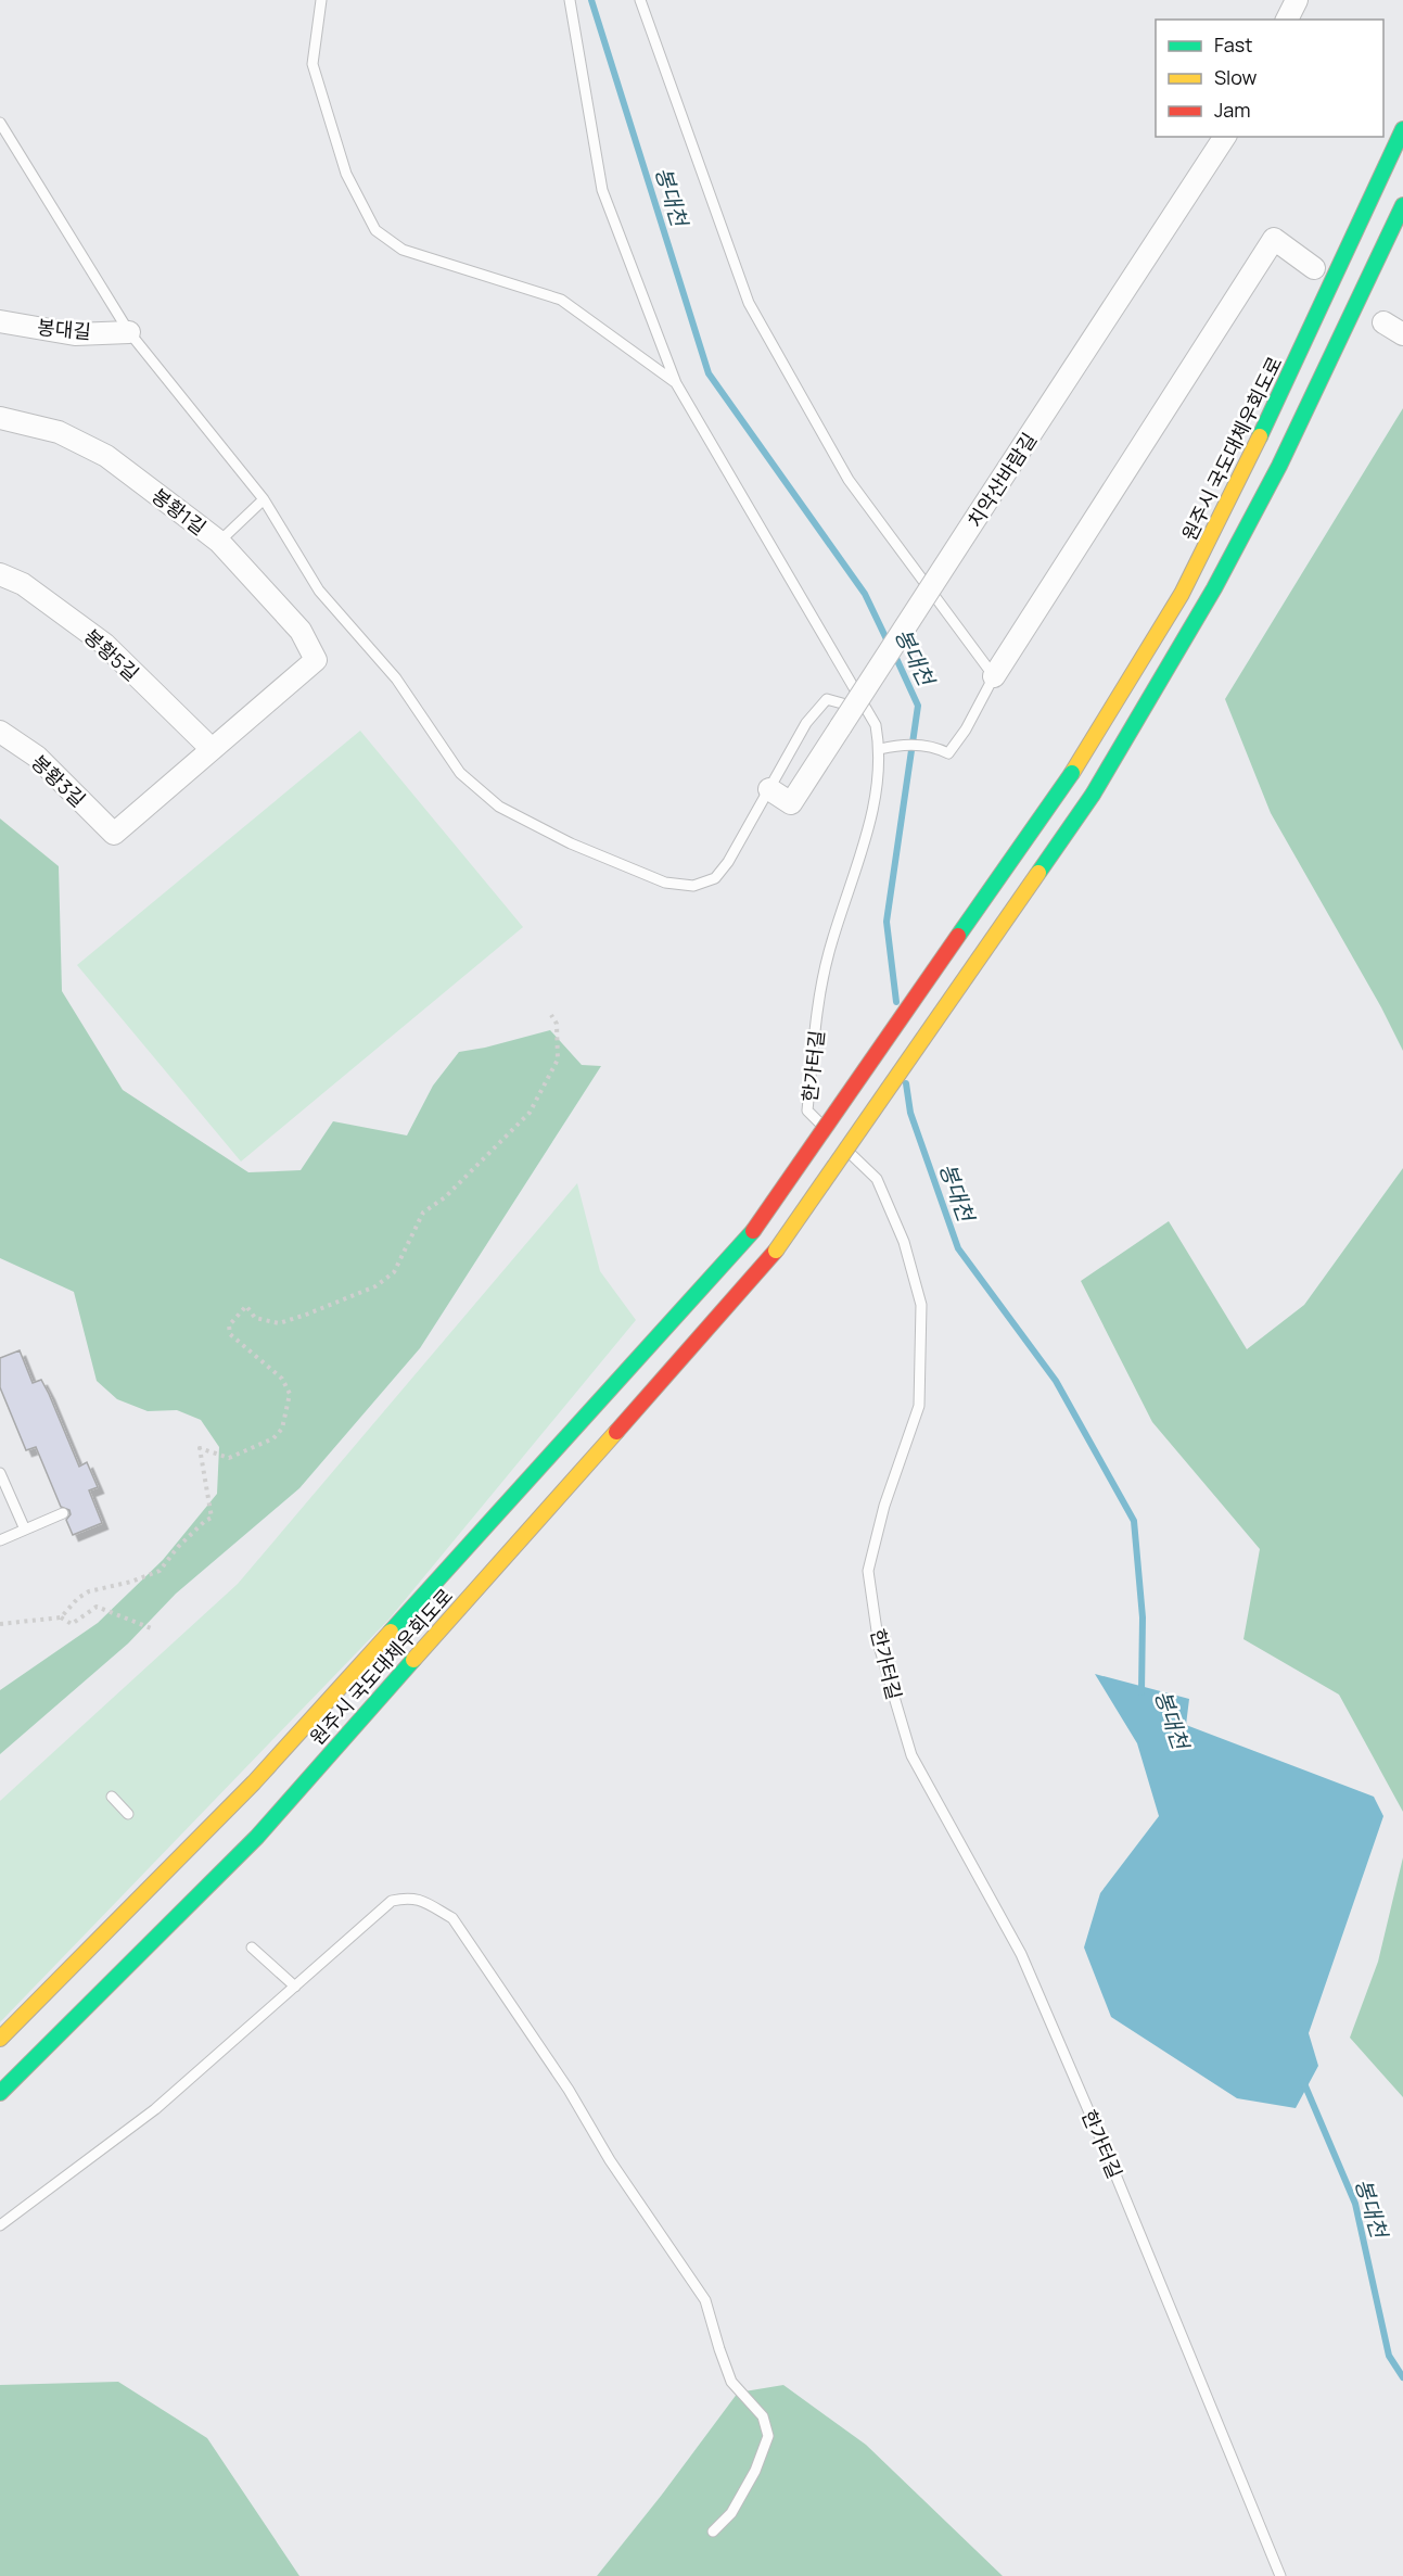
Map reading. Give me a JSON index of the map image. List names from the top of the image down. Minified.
{"streets":{"highway":["원주시 국도대체우회도로"],"street":["봉대길","치악산바람길","봉황1길","봉황5길","봉황3길"],"lane":["한가터길"]},"crossings":[["봉황1길","봉황5길"],["봉황1길","봉황3길"],["봉황5길","봉황3길"]],"water":["봉대천"],"legend":["Fast","Slow","Jam"]}
